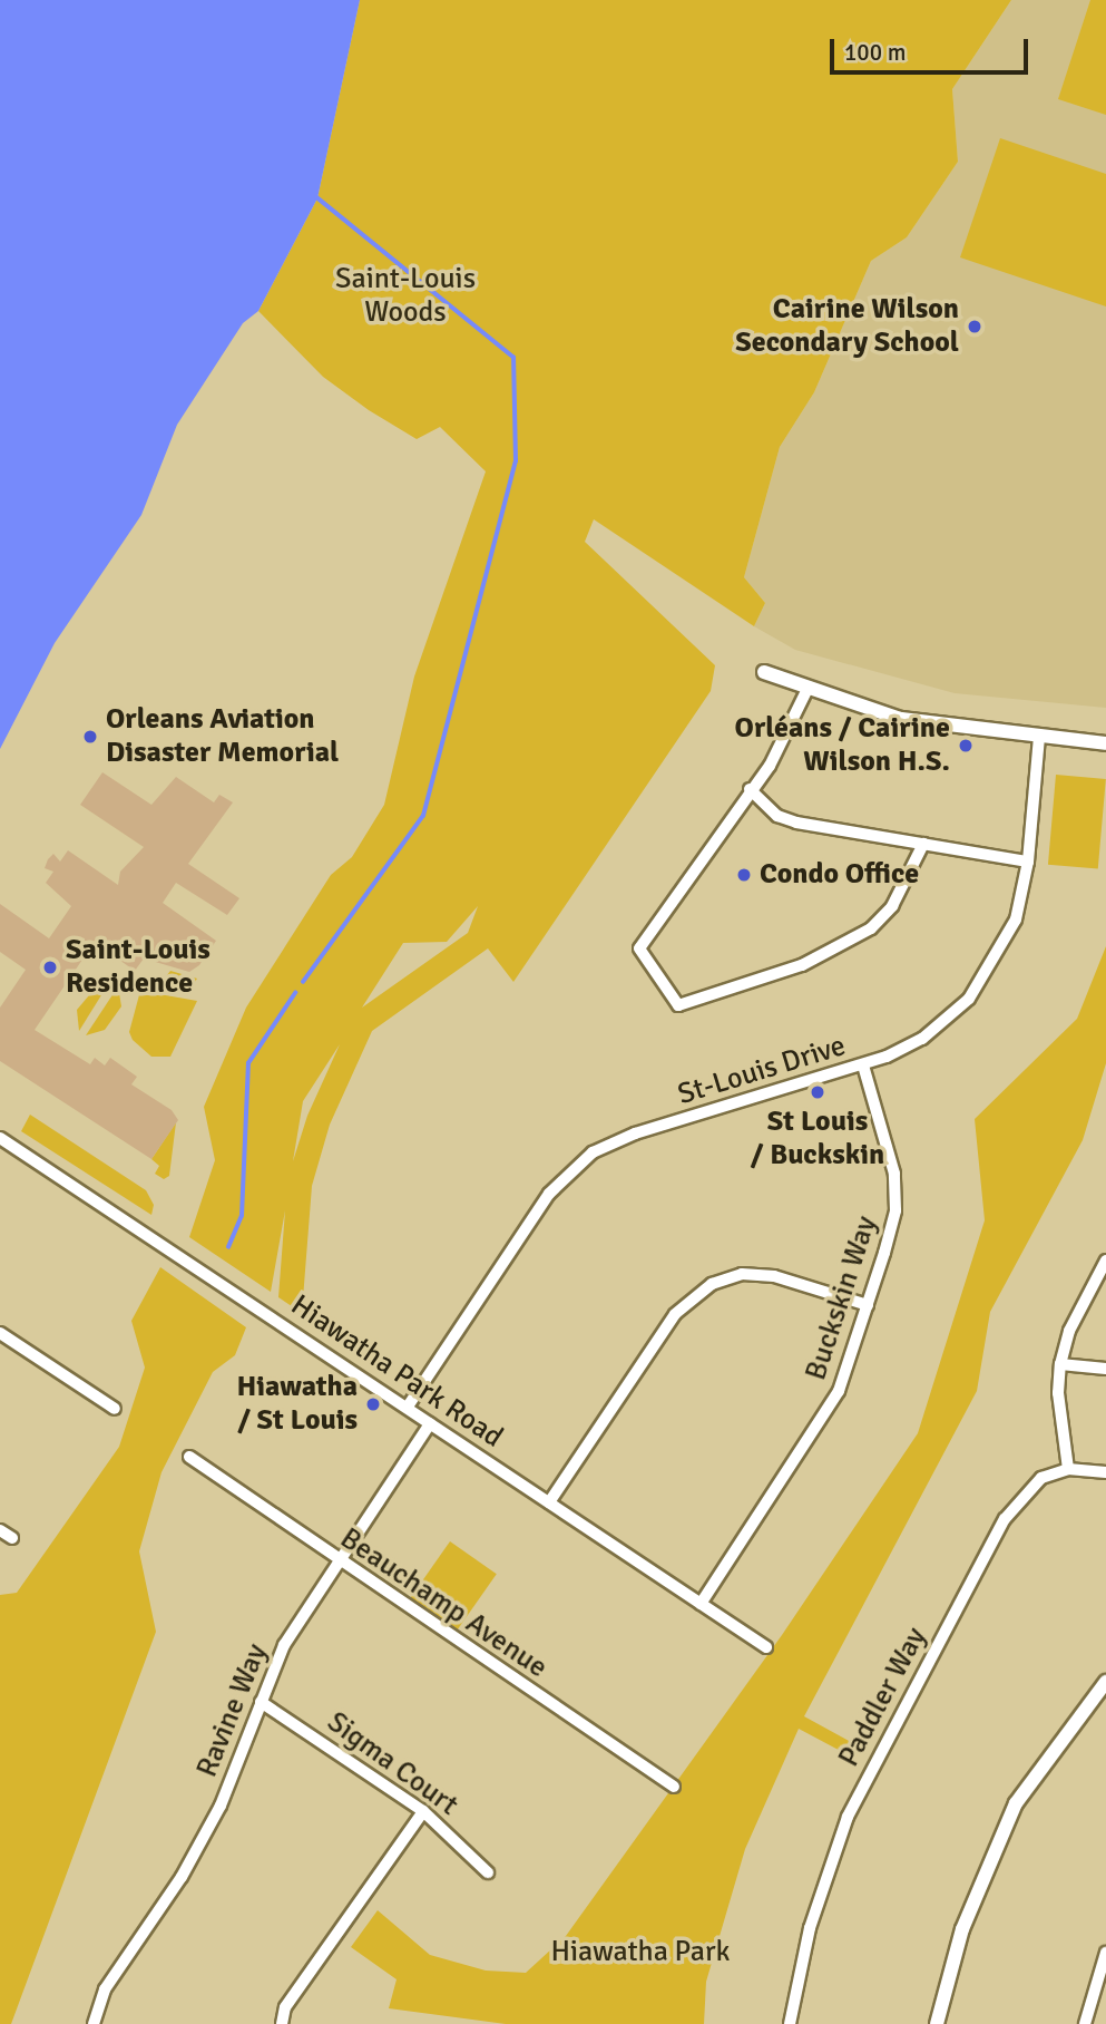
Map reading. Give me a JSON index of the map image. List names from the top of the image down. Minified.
{"streets":{"street":["St-Louis Drive","Buckskin Way","Hiawatha Park Road","Beauchamp Avenue","Paddler Way","Ravine Way","Sigma Court"]},"crossings":[["St-Louis Drive","Buckskin Way"],["St-Louis Drive","Hiawatha Park Road"],["Buckskin Way","Hiawatha Park Road"],["Hiawatha Park Road","Ravine Way"],["Beauchamp Avenue","Ravine Way"],["Ravine Way","Sigma Court"]],"parks":["Saint-Louis Woods","Hiawatha Park"],"places":["Cairine Wilson Secondary School","Orleans Aviation Disaster Memorial","Orléans / Cairine Wilson H.S.","Condo Office","Saint-Louis Residence","St Louis / Buckskin","Hiawatha / St Louis"],"scale_bar":"100 m"}
